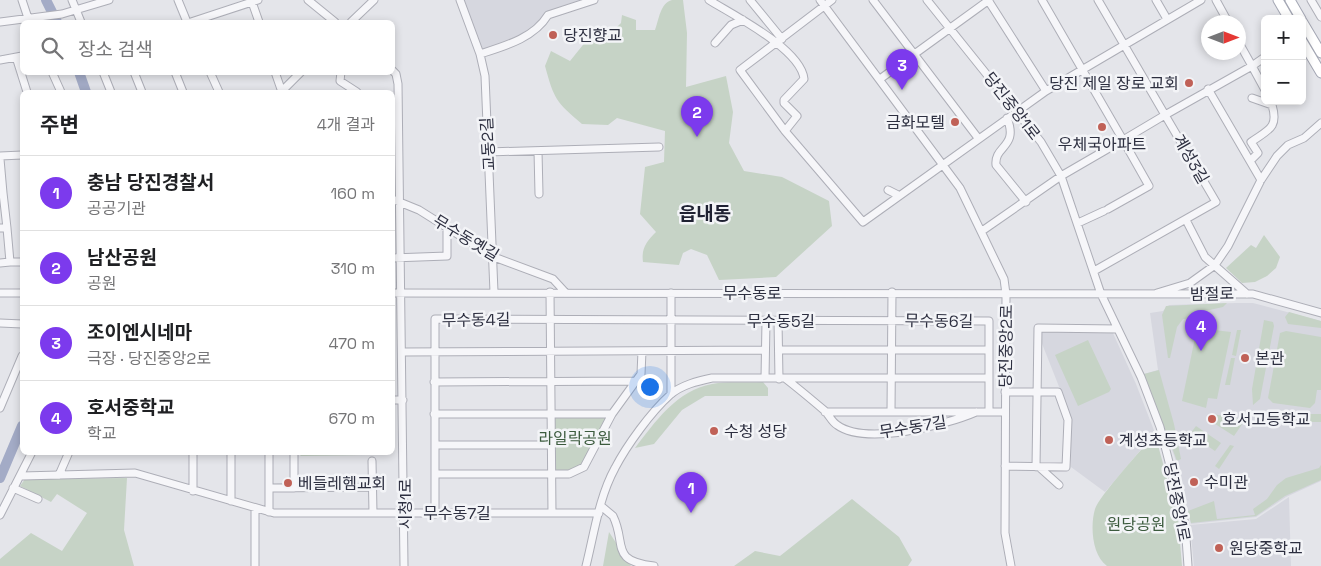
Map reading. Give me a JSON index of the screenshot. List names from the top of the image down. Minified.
{"streets":{"street":["당진중앙1로","교동2길","계성3길","무수동옛길","무수동로","밤절로","무수동4길","무수동5길","무수동6길","당진중앙2로","무수동7길","시청1로"]},"crossings":[["당진중앙1로","계성3길"],["당진중앙1로","무수동로"],["당진중앙1로","밤절로"],["교동2길","무수동옛길"],["교동2길","무수동로"],["무수동옛길","무수동로"],["무수동로","밤절로"],["무수동로","무수동6길"],["무수동로","당진중앙2로"],["무수동로","시청1로"],["무수동4길","무수동5길"],["무수동4길","무수동7길"],["무수동5길","무수동6길"],["무수동6길","무수동7길"],["당진중앙2로","무수동7길"],["무수동7길","시청1로"]],"districts":["읍내동"],"parks":["라일락공원","원당공원"],"places":["당진향교","당진 제일 장로 교회","금화모텔","우체국아파트","본관","호서고등학교","수청 성당","계성초등학교","수미관","베들레헴교회","원당중학교"],"north":"right","page":{"map_buttons":["+","−"],"search":"장소 검색","pins":["3","2","4","1"],"heading":["주변","4개 결과"],"list":[{"mark":"1","name":"충남 당진경찰서","note":"공공기관","value":"160 m"},{"mark":"2","name":"남산공원","note":"공원","value":"310 m"},{"mark":"3","name":"조이엔시네마","note":"극장 · 당진중앙2로","value":"470 m"},{"mark":"4","name":"호서중학교","note":"학교","value":"670 m"}]}}
